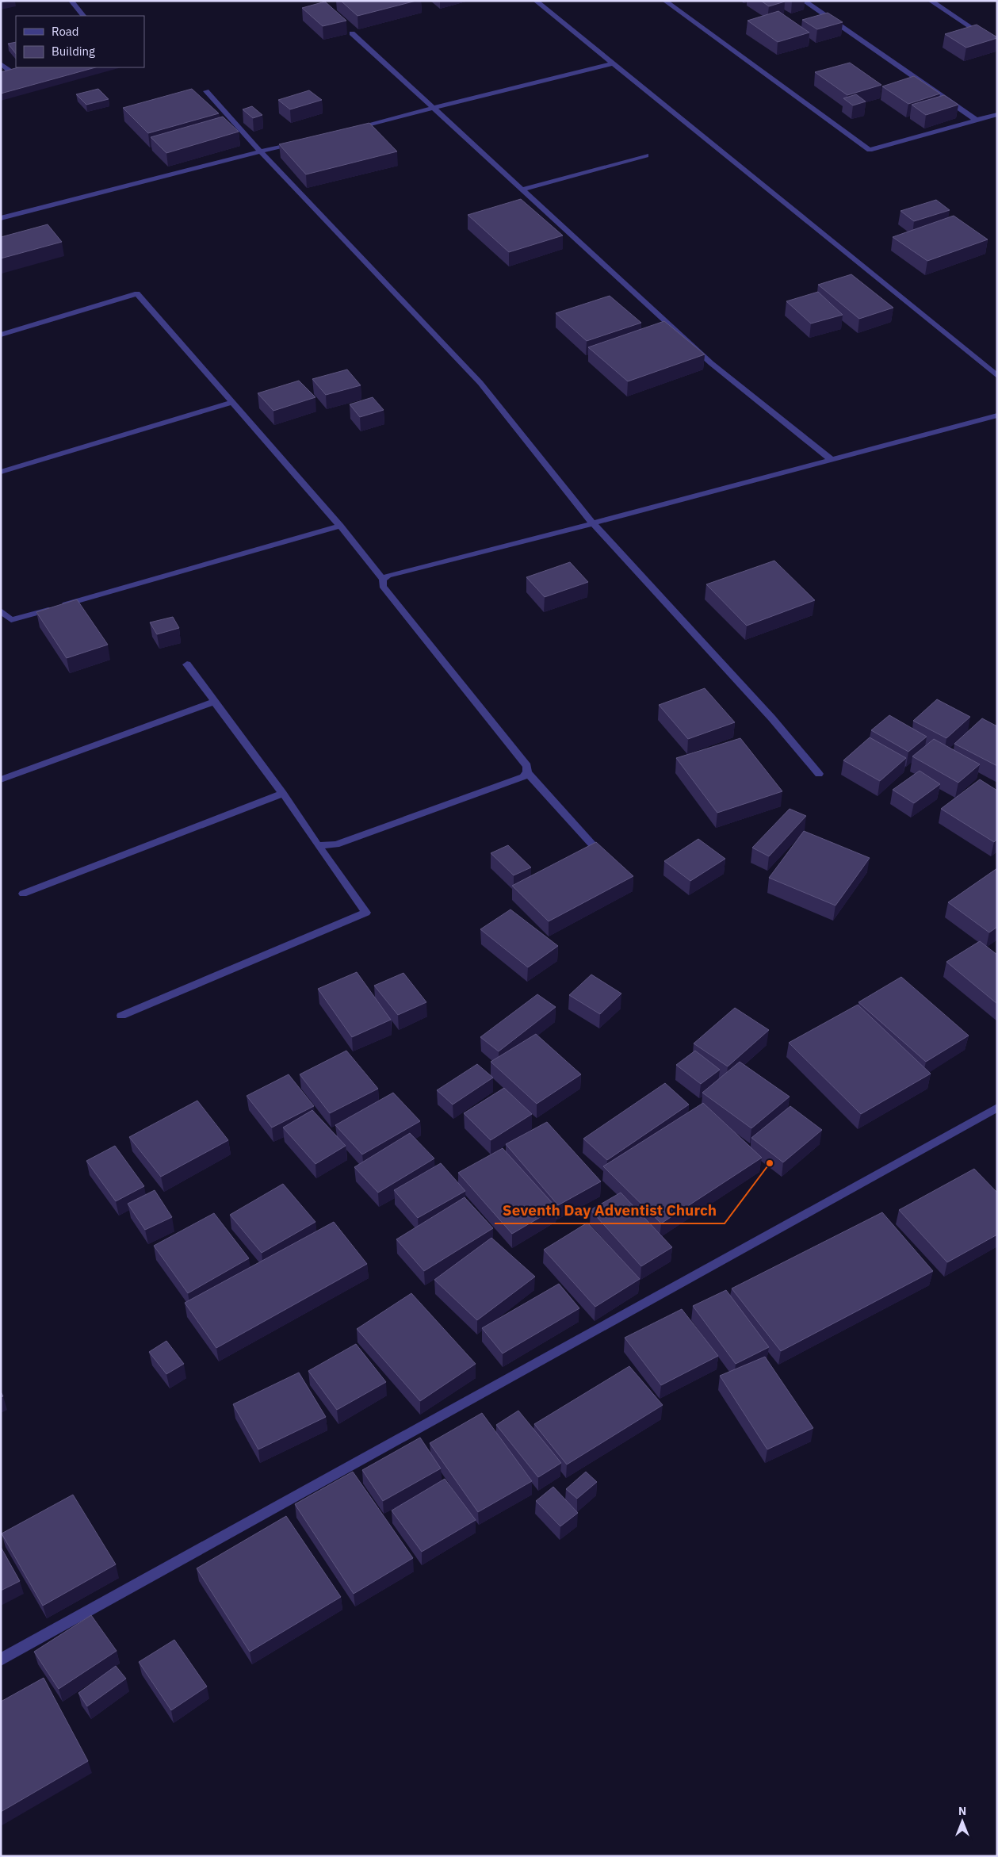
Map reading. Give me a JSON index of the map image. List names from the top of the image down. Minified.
{"places":["Seventh Day Adventist Church"],"legend":["Road","Building"],"north":"top"}
